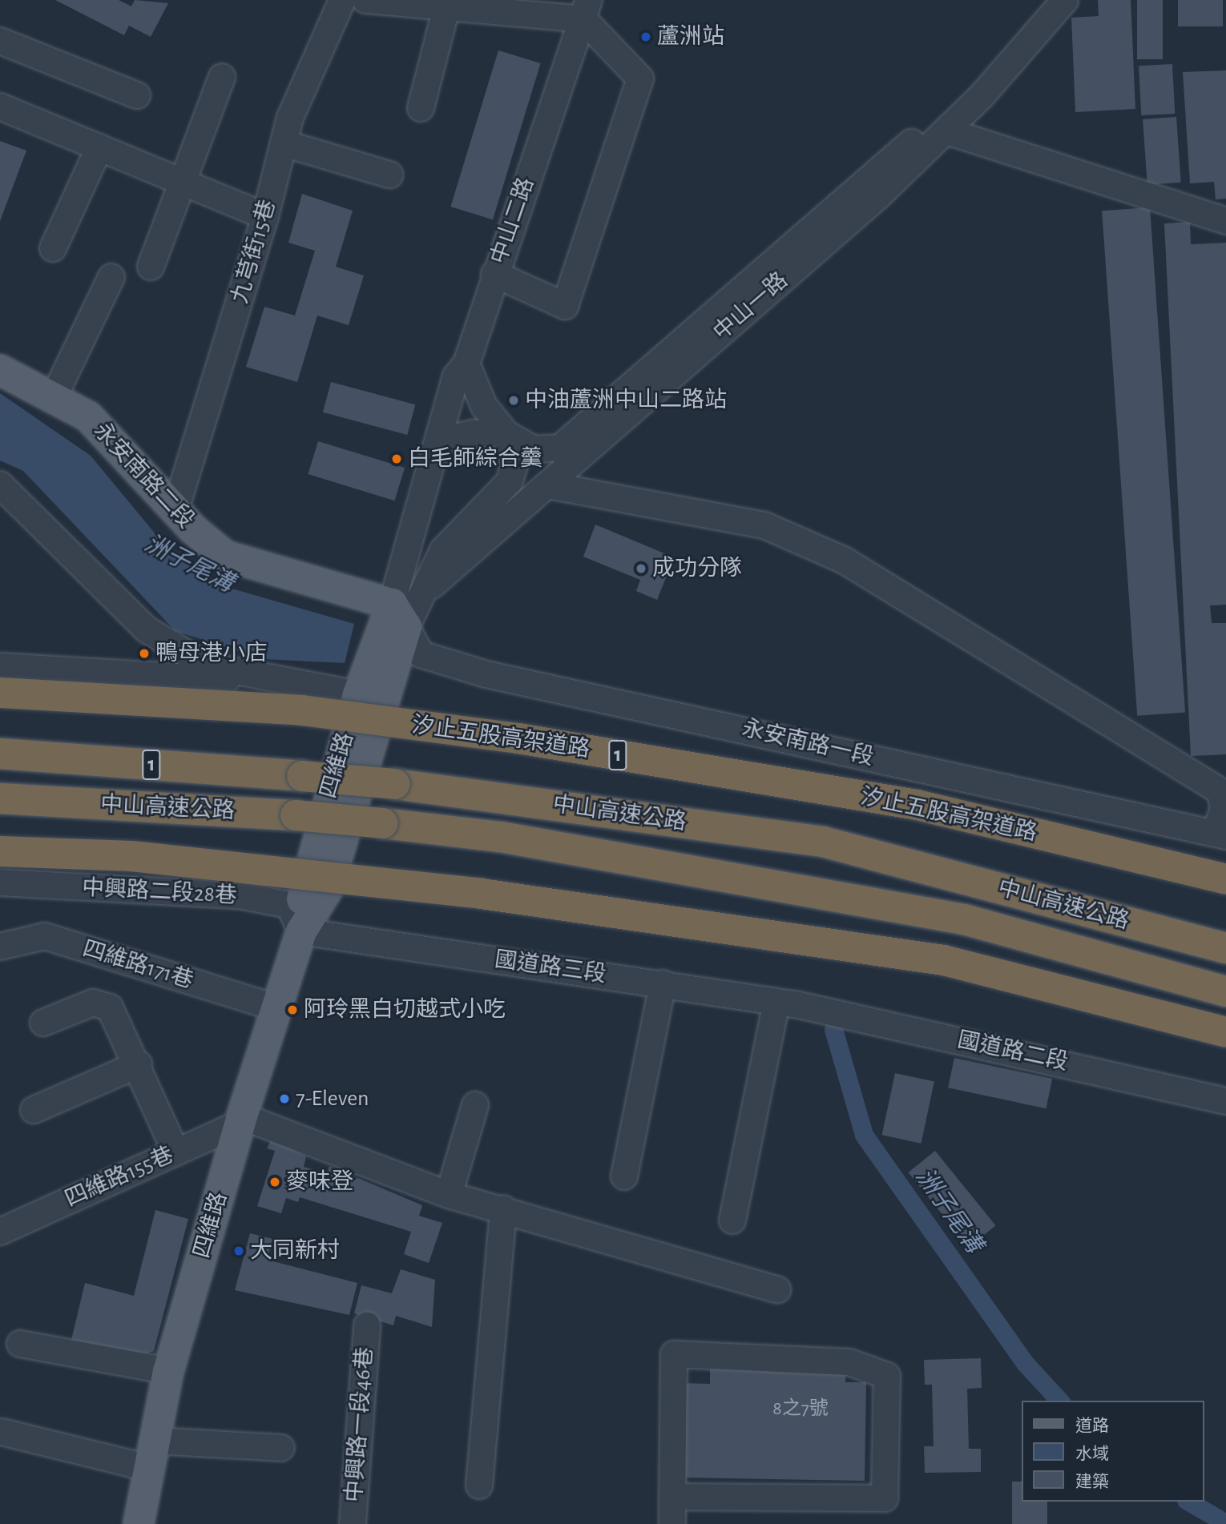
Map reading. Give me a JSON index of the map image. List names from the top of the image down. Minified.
{"streets":{"highway":["汐止五股高架道路","1","中山高速公路"],"main road":["永安南路二段","四維路"],"street":["中山二路","九芎街15巷","中山一路","永安南路一段","中興路二段28巷","四維路171巷","國道路三段","國道路二段","四維路155巷","中興路一段46巷"]},"crossings":[["中山二路","中山一路"],["中山二路","永安南路二段"],["中山二路","永安南路一段"],["中山二路","四維路"],["九芎街15巷","永安南路二段"],["中山一路","永安南路二段"],["中山一路","永安南路一段"],["中山一路","四維路"],["永安南路二段","永安南路一段"],["永安南路二段","四維路"],["永安南路一段","四維路"],["四維路","中興路二段28巷"],["四維路","四維路171巷"],["四維路","國道路三段"],["四維路","四維路155巷"],["中興路二段28巷","國道路三段"],["國道路三段","國道路二段"]],"water":["洲子尾溝"],"places":["蘆洲站","中油蘆洲中山二路站","白毛師綜合羹","成功分隊","鴨母港小店","阿玲黑白切越式小吃","7-Eleven","麥味登","大同新村"],"house_numbers":["8之7號"],"legend":["道路","水域","建築"]}
